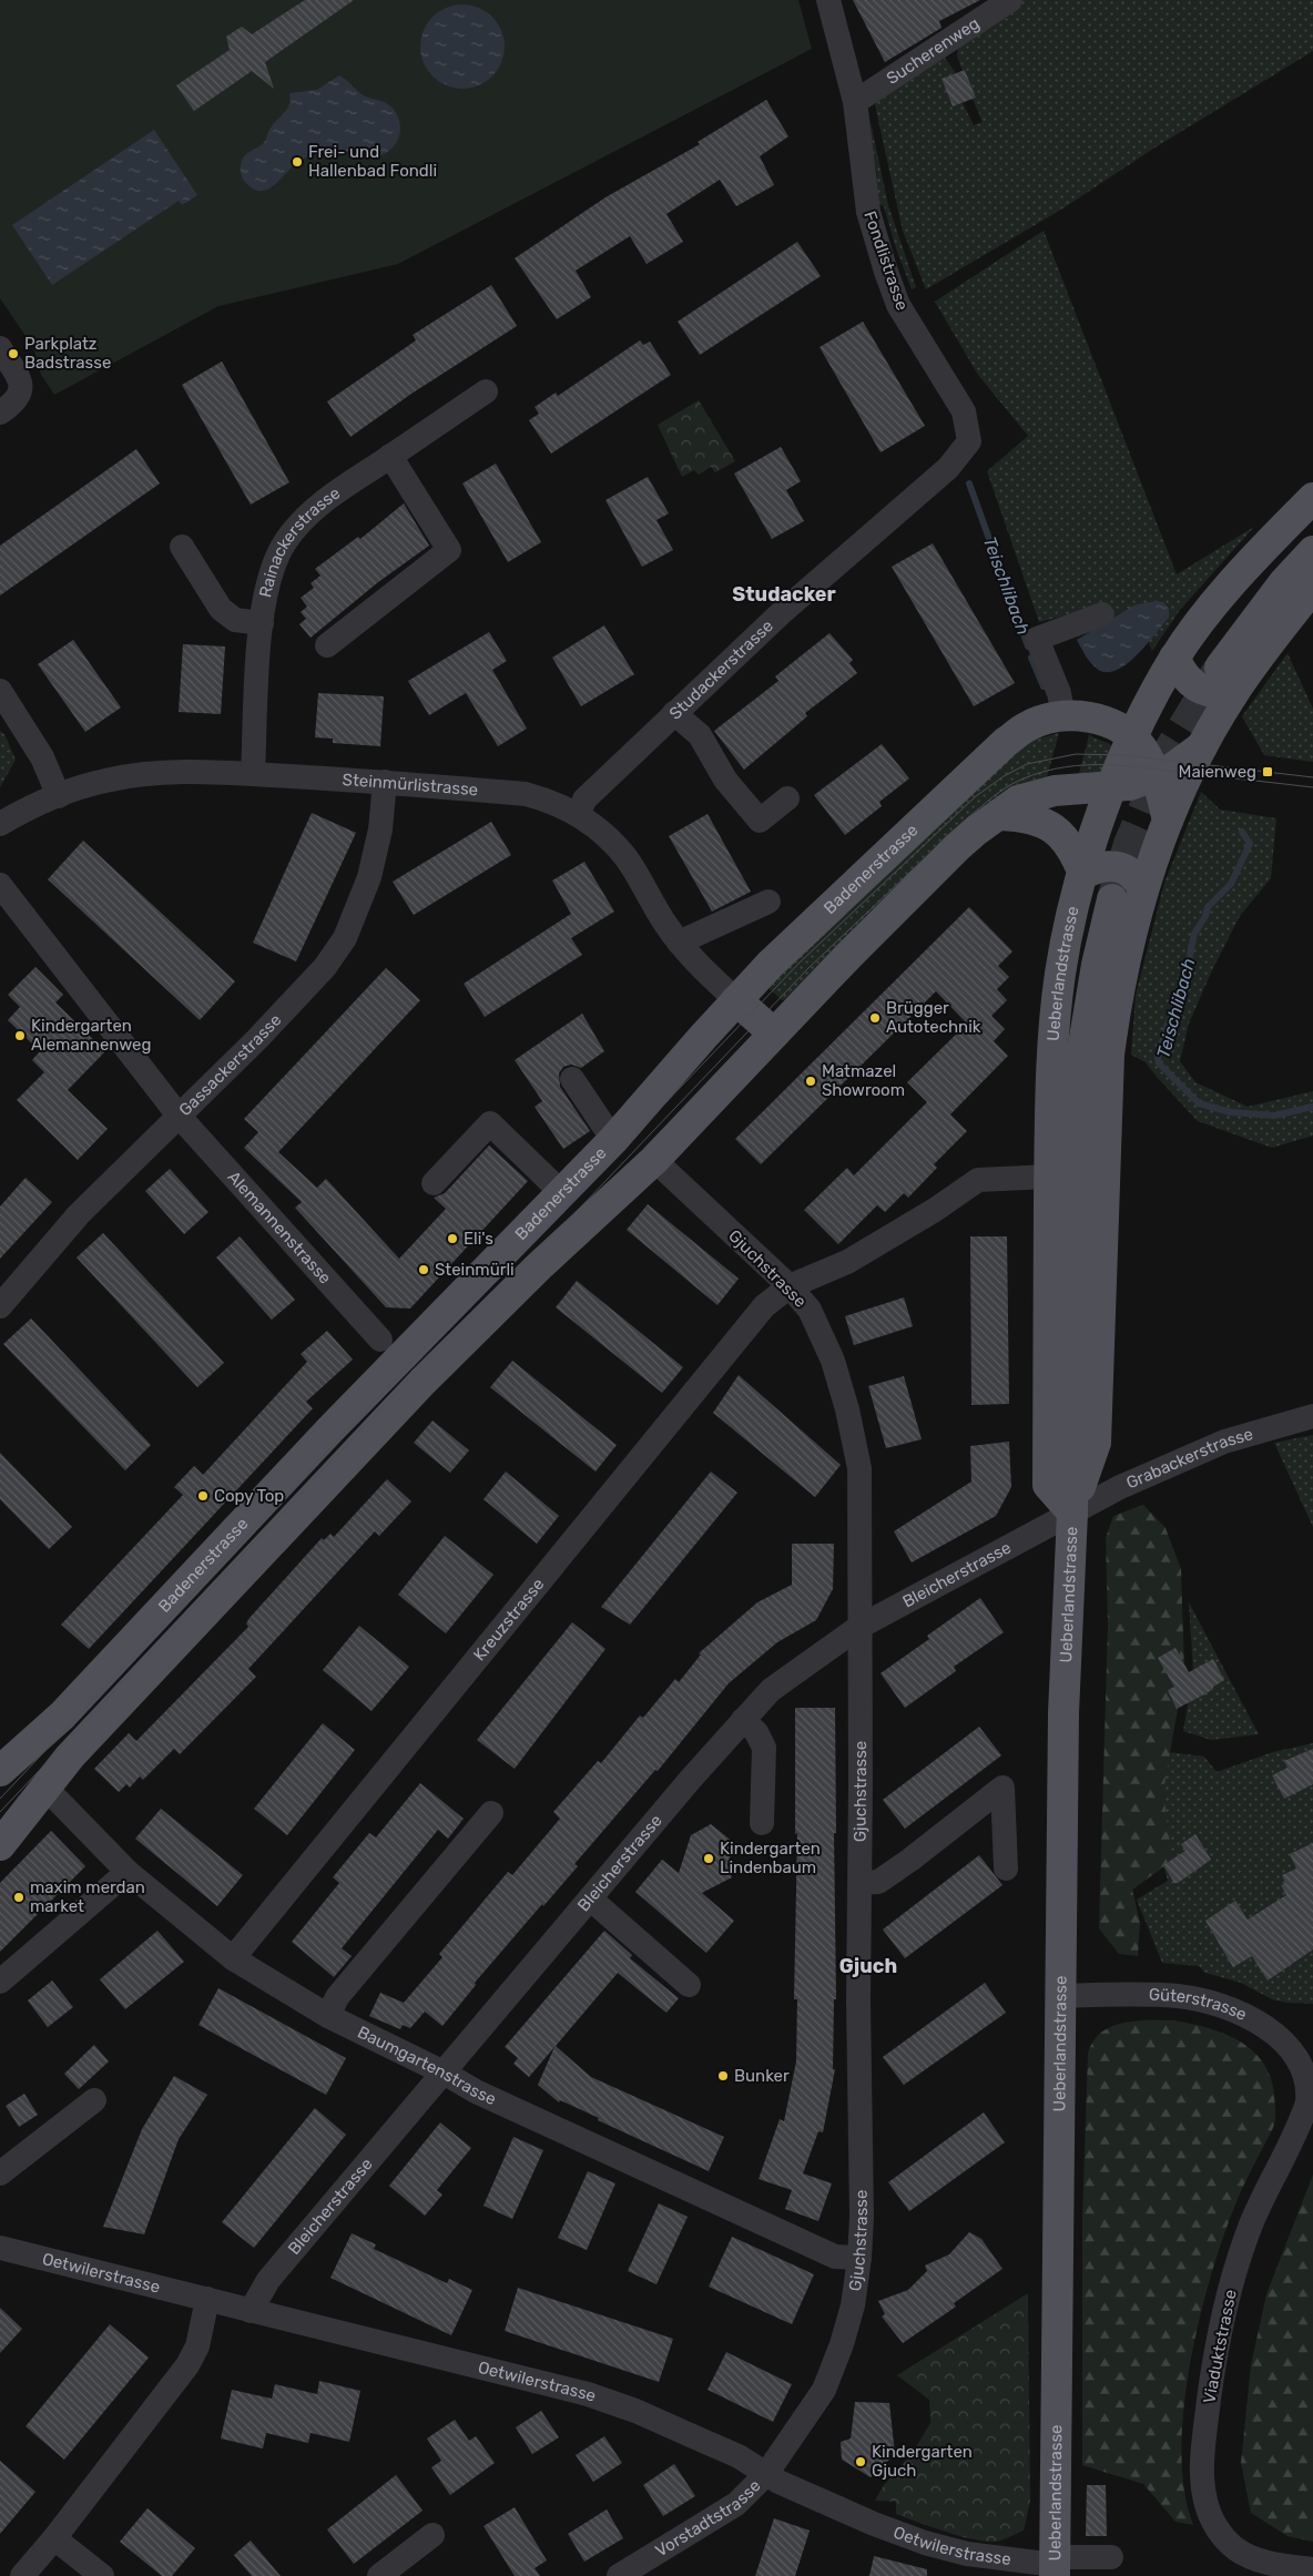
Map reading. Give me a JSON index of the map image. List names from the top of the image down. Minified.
{"streets":{"main road":["Badenerstrasse","Ueberlandstrasse"],"street":["Sucherenweg","Fondlistrasse","Rainackerstrasse","Studackerstrasse","Steinmürlistrasse","Gassackerstrasse","Alemannenstrasse","Gjuchstrasse","Grabackerstrasse","Bleicherstrasse","Kreuzstrasse","Güterstrasse","Baumgartenstrasse","Oetwilerstrasse","Viaduktstrasse","Vorstadtstrasse"]},"crossings":[["Sucherenweg","Fondlistrasse"],["Fondlistrasse","Studackerstrasse"],["Rainackerstrasse","Steinmürlistrasse"],["Studackerstrasse","Steinmürlistrasse"],["Steinmürlistrasse","Badenerstrasse"],["Steinmürlistrasse","Gassackerstrasse"],["Badenerstrasse","Ueberlandstrasse"],["Badenerstrasse","Gjuchstrasse"],["Badenerstrasse","Baumgartenstrasse"],["Ueberlandstrasse","Grabackerstrasse"],["Ueberlandstrasse","Bleicherstrasse"],["Ueberlandstrasse","Kreuzstrasse"],["Ueberlandstrasse","Güterstrasse"],["Ueberlandstrasse","Oetwilerstrasse"],["Gassackerstrasse","Alemannenstrasse"],["Gjuchstrasse","Bleicherstrasse"],["Gjuchstrasse","Kreuzstrasse"],["Gjuchstrasse","Baumgartenstrasse"],["Gjuchstrasse","Oetwilerstrasse"],["Gjuchstrasse","Vorstadtstrasse"],["Grabackerstrasse","Bleicherstrasse"],["Bleicherstrasse","Baumgartenstrasse"],["Bleicherstrasse","Oetwilerstrasse"],["Kreuzstrasse","Baumgartenstrasse"],["Güterstrasse","Viaduktstrasse"],["Oetwilerstrasse","Vorstadtstrasse"]],"districts":["Studacker","Gjuch"],"water":["Teischlibach"],"places":{"other":["Frei- und Hallenbad Fondli","Parkplatz Badstrasse","Brügger Autotechnik","Kindergarten Alemannenweg","Matmazel Showroom","Eli's","Steinmürli","Copy Top","Kindergarten Lindenbaum","maxim merdan market","Bunker","Kindergarten Gjuch"],"transit":["Maienweg"]}}
